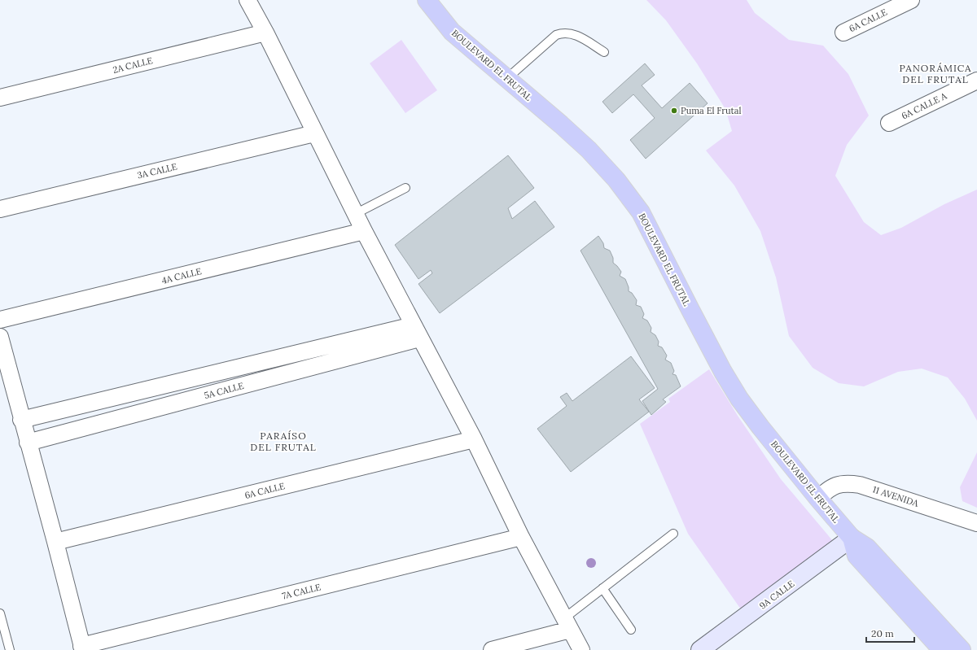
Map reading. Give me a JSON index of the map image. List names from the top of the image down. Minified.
{"streets":{"main road":["BOULEVARD EL FRUTAL","9A CALLE"],"street":["6A CALLE","2A CALLE","6A CALLE A","3A CALLE","4A CALLE","5A CALLE","11 AVENIDA","7A CALLE"]},"crossings":[["BOULEVARD EL FRUTAL","11 AVENIDA"],["BOULEVARD EL FRUTAL","9A CALLE"]],"districts":["PANORÁMICA DEL FRUTAL","PARAÍSO DEL FRUTAL"],"places":["Puma El Frutal"],"scale_bar":"20 m"}
